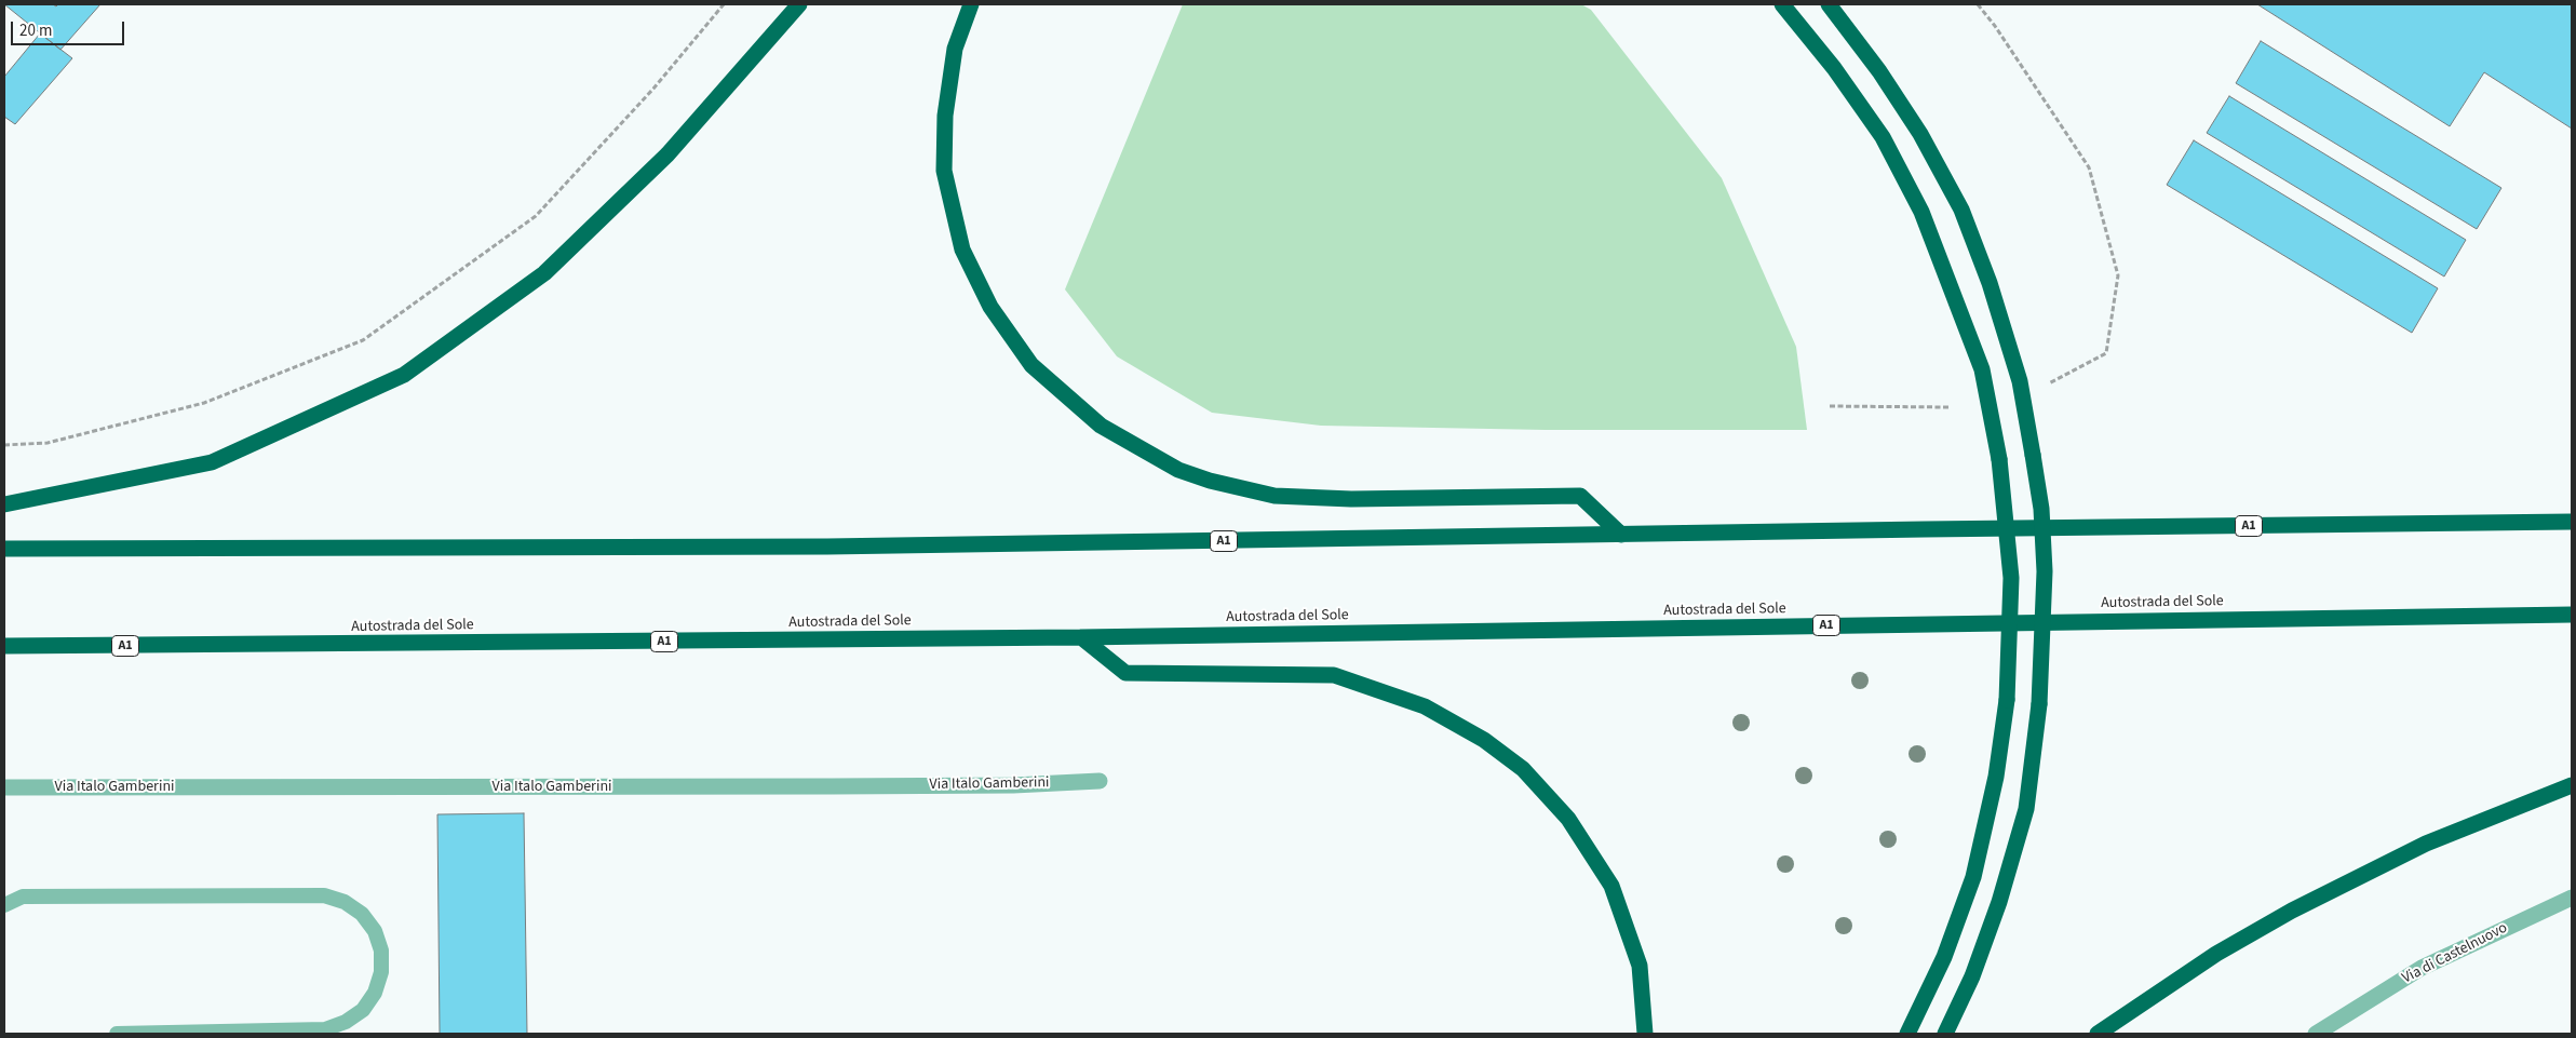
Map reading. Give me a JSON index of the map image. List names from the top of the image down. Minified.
{"streets":{"highway":["A1","Autostrada del Sole"],"street":["Via Italo Gamberini","Via di Castelnuovo"]},"scale_bar":"20 m"}
